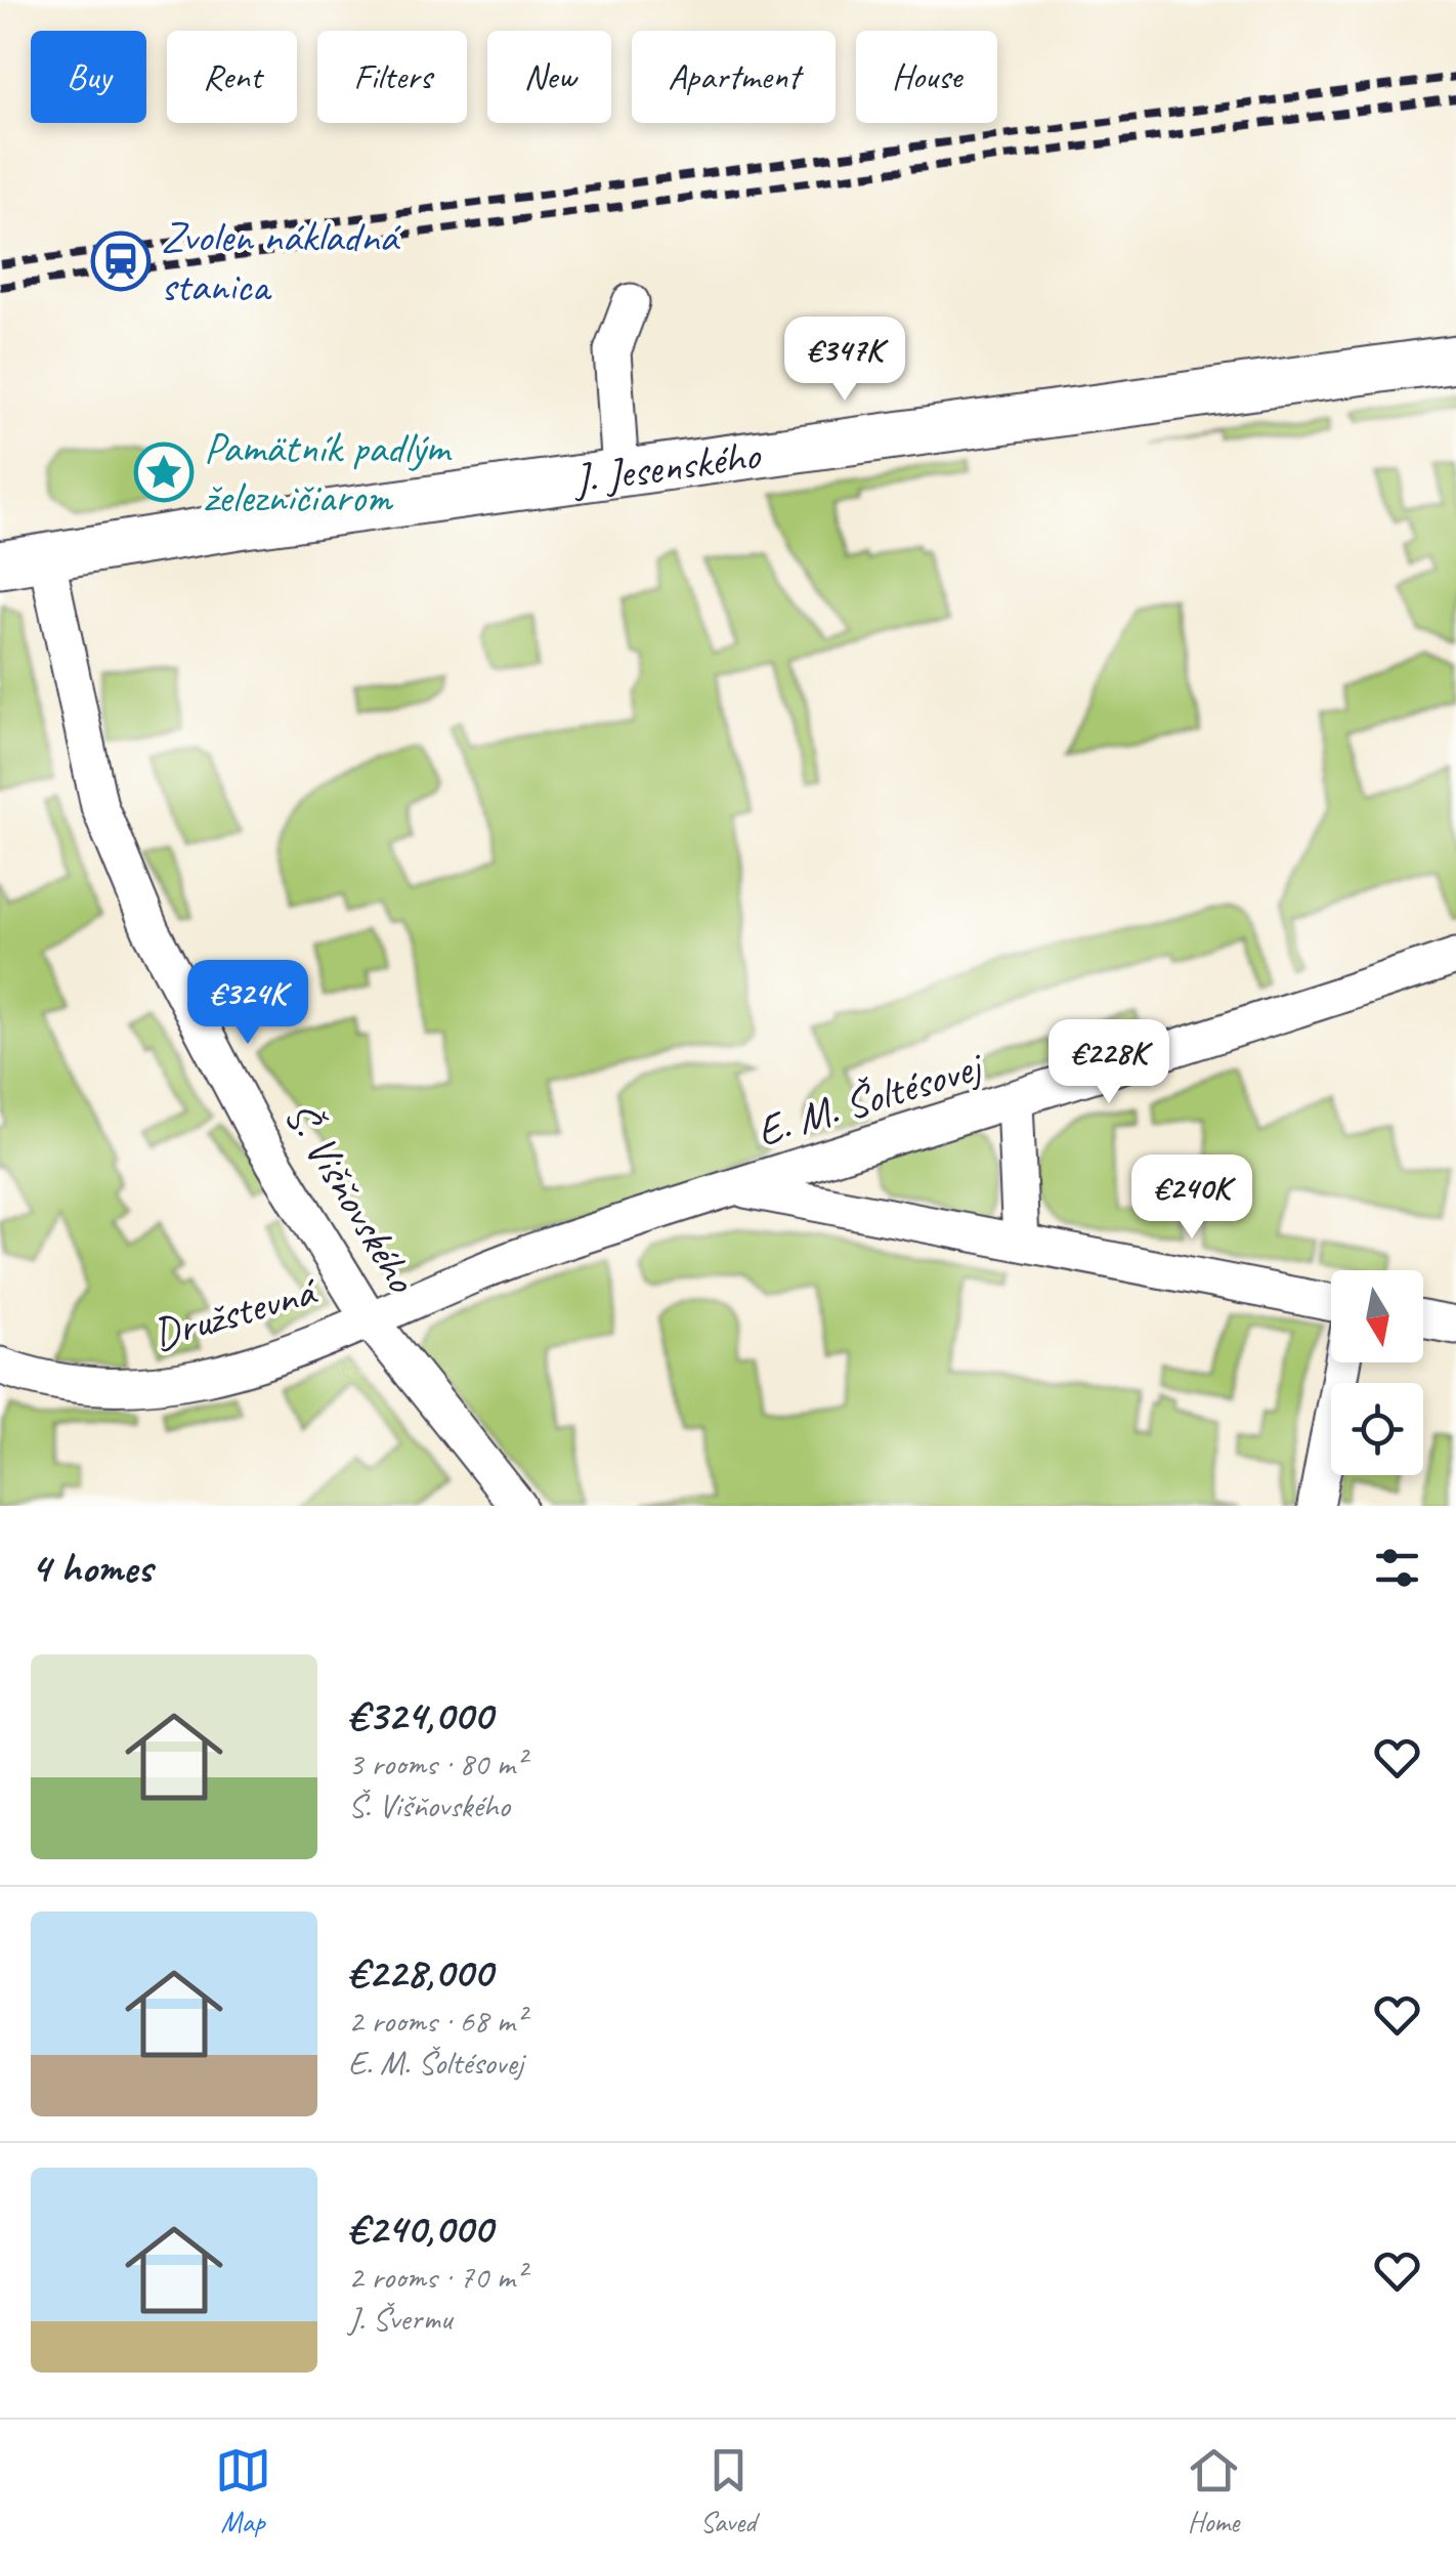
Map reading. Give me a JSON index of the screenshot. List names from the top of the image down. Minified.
{"streets":{"street":["J. Jesenského","E. M. Šoltésovej","Š. Višňovského","Družstevná"]},"crossings":[["J. Jesenského","Š. Višňovského"],["E. M. Šoltésovej","Š. Višňovského"],["E. M. Šoltésovej","Družstevná"],["Š. Višňovského","Družstevná"]],"places":{"station":["Zvolen nákladná stanica"],"place":["Pamätník padlým železničiarom"]},"north":"bottom","page":{"chip":["Buy","Rent","Filters","New","Apartment","House"],"price":["€347K","€324K","€228K","€240K"],"heading":"4 homes","list":[{"name":"€324,000","note":"3 rooms · 80 m² · Š. Višňovského"},{"name":"€228,000","note":"2 rooms · 68 m² · E. M. Šoltésovej"},{"name":"€240,000","note":"2 rooms · 70 m² · J. Švermu"}],"tabs":["Map","Saved","Home"]}}
